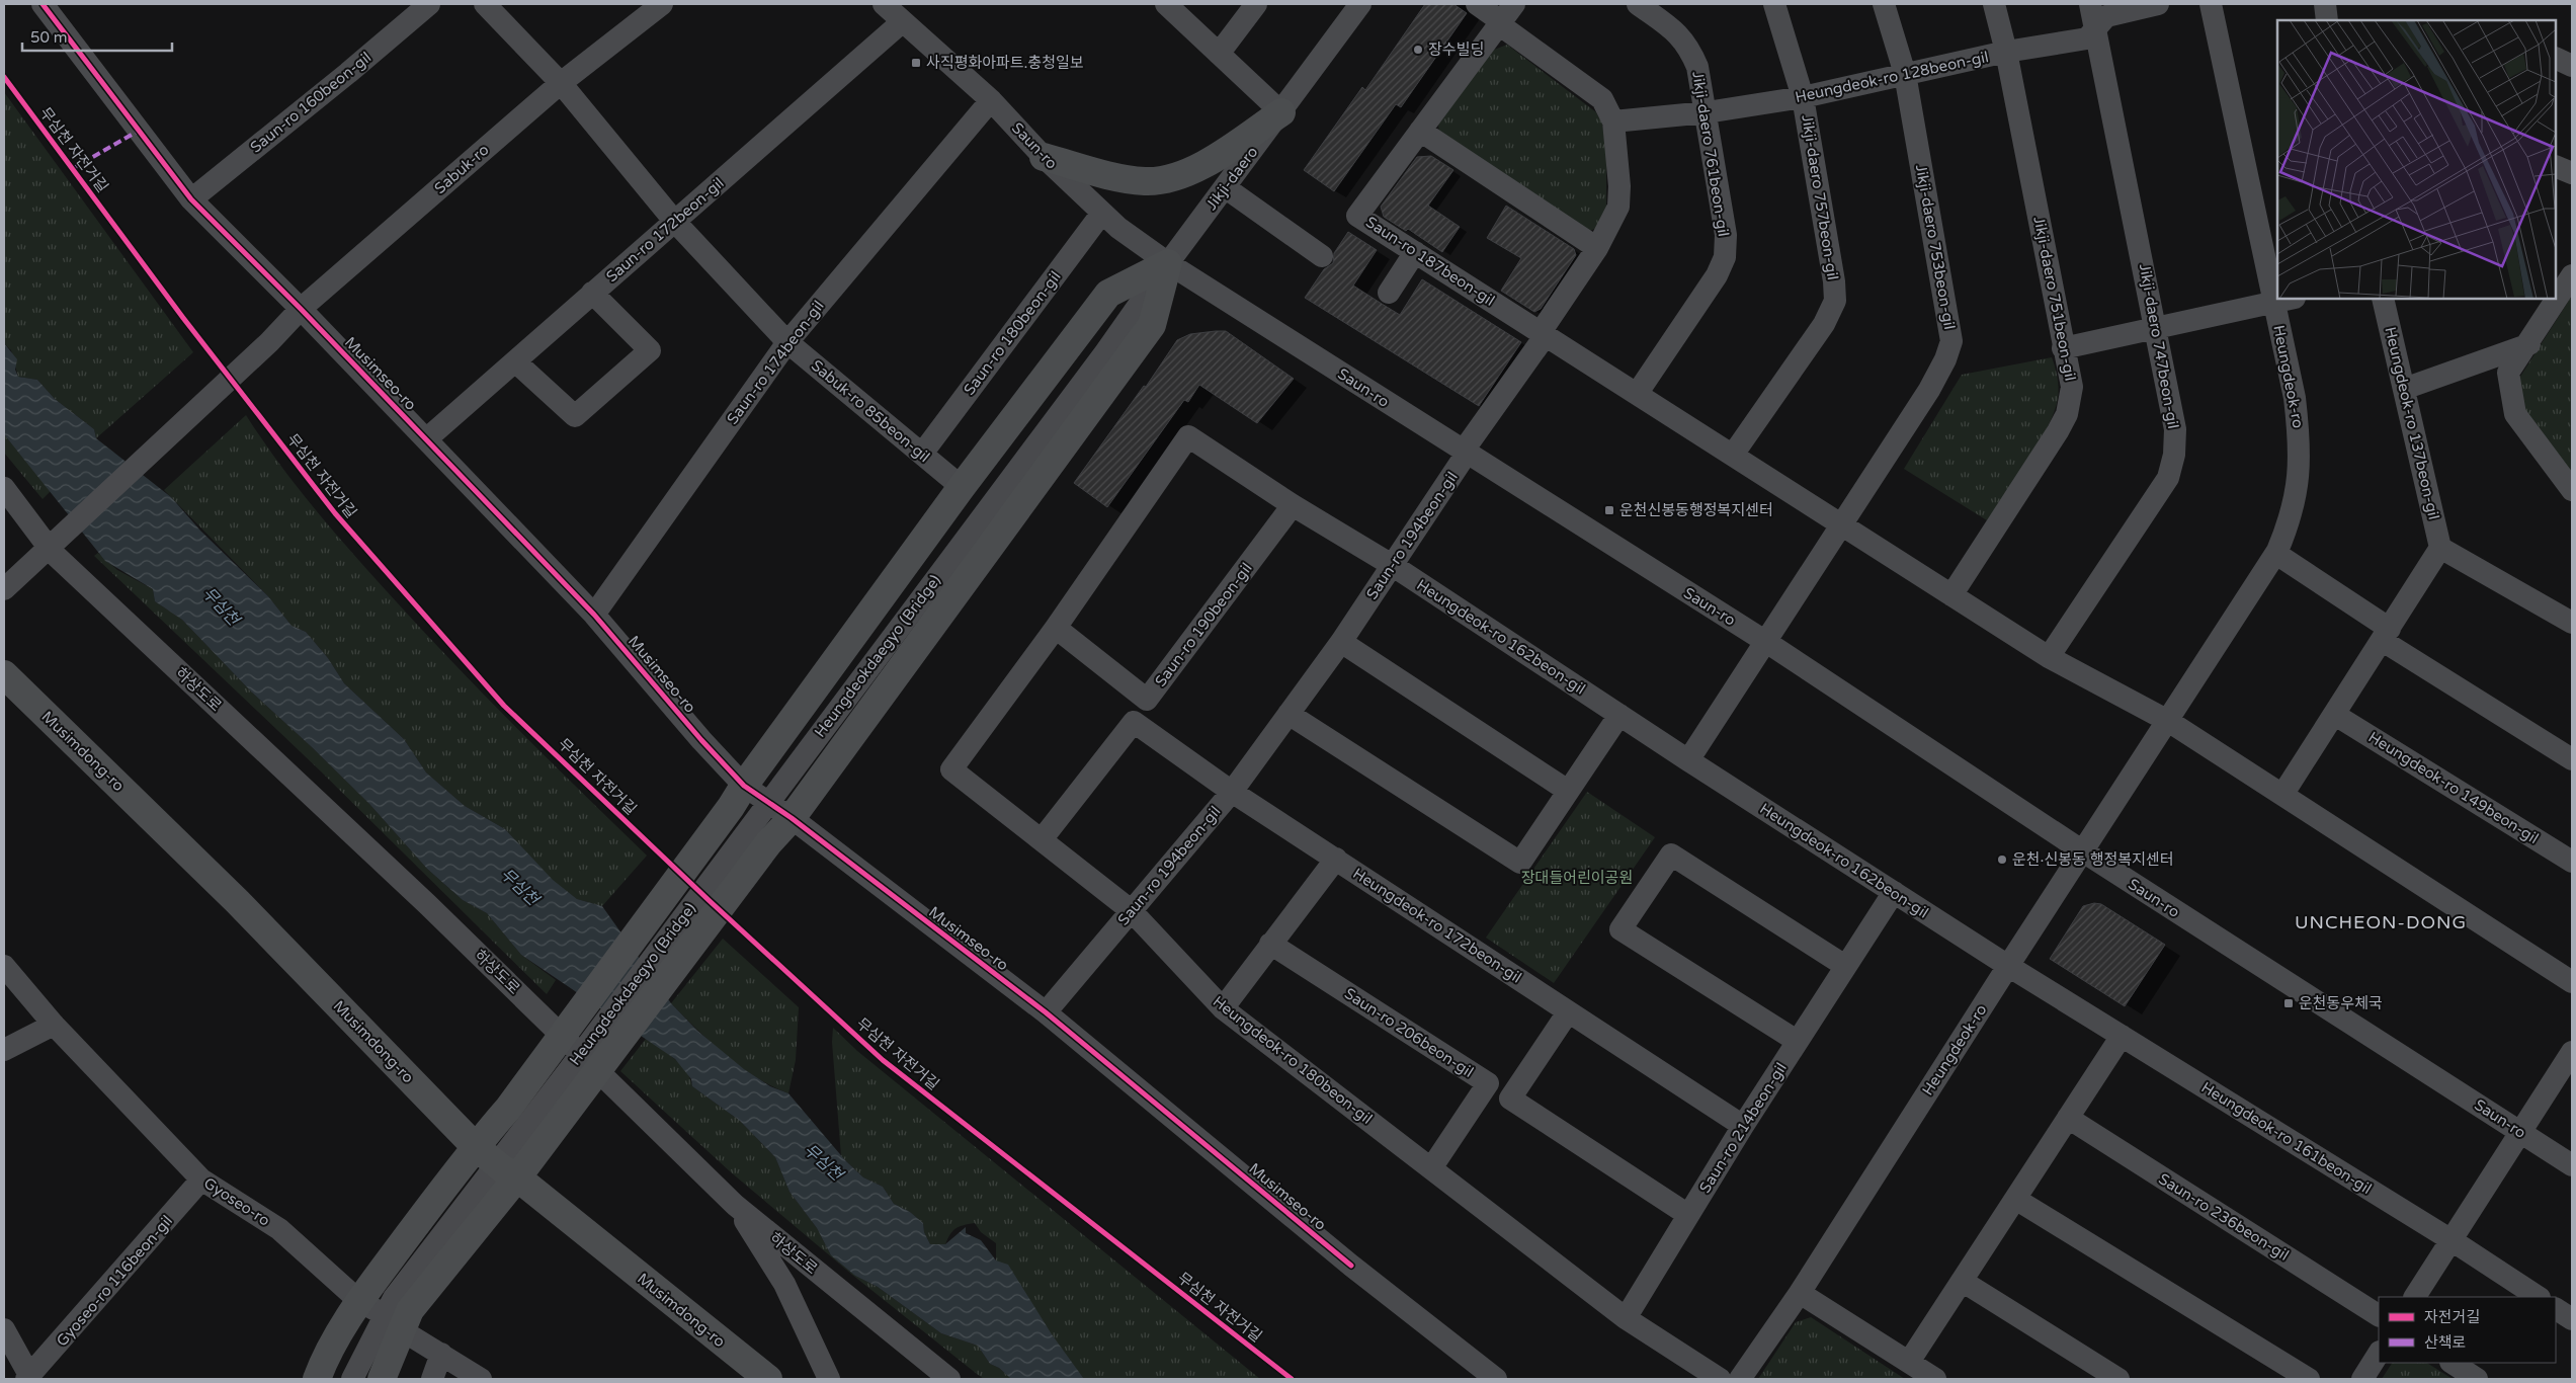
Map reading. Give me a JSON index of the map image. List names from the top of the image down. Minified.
{"streets":{"main road":["Musimdong-ro"],"street":["Heungdeok-ro 128beon-gil","Saun-ro 160beon-gil","Saun-ro","Jikji-daero 761beon-gil","Sabuk-ro","Jikji-daero","Jikji-daero 757beon-gil","Saun-ro 172beon-gil","Jikji-daero 753beon-gil","Saun-ro 187beon-gil","Jikji-daero 751beon-gil","Saun-ro 180beon-gil","Jikji-daero 747beon-gil","Saun-ro 174beon-gil","Musimseo-ro","Heungdeok-ro","Sabuk-ro 85beon-gil","Heungdeok-ro 137beon-gil","Saun-ro 194beon-gil","Saun-ro 190beon-gil","Heungdeok-ro 162beon-gil","Heungdeokdaegyo (Bridge)","하상도로","Heungdeok-ro 149beon-gil","Heungdeok-ro 172beon-gil","Saun-ro 206beon-gil","Heungdeok-ro 180beon-gil","Saun-ro 214beon-gil","Heungdeok-ro 161beon-gil","Gyoseo-ro","Saun-ro 236beon-gil","Gyoseo-ro 116beon-gil"],"cycle path":["무심천 자전거길"]},"crossings":[["Heungdeok-ro 128beon-gil","Jikji-daero 761beon-gil"],["Heungdeok-ro 128beon-gil","Jikji-daero 757beon-gil"],["Heungdeok-ro 128beon-gil","Jikji-daero 753beon-gil"],["Heungdeok-ro 128beon-gil","Jikji-daero 751beon-gil"],["Heungdeok-ro 128beon-gil","Jikji-daero 747beon-gil"],["Heungdeok-ro 128beon-gil","Saun-ro 194beon-gil"],["Saun-ro 160beon-gil","Musimseo-ro"],["Saun-ro","Jikji-daero"],["Saun-ro","Saun-ro 172beon-gil"],["Saun-ro","Jikji-daero 753beon-gil"],["Saun-ro","Saun-ro 180beon-gil"],["Saun-ro","Saun-ro 174beon-gil"],["Saun-ro","Heungdeok-ro"],["Saun-ro","Saun-ro 194beon-gil"],["Jikji-daero 761beon-gil","Saun-ro 187beon-gil"],["Sabuk-ro","Musimseo-ro"],["Sabuk-ro","Sabuk-ro 85beon-gil"],["Jikji-daero","Heungdeokdaegyo (Bridge)"],["Jikji-daero 757beon-gil","Saun-ro 187beon-gil"],["Saun-ro 172beon-gil","Musimseo-ro"],["Saun-ro 172beon-gil","Sabuk-ro 85beon-gil"],["Saun-ro 187beon-gil","Saun-ro 194beon-gil"],["Saun-ro 180beon-gil","Sabuk-ro 85beon-gil"],["Saun-ro 174beon-gil","Musimseo-ro"],["Saun-ro 174beon-gil","Sabuk-ro 85beon-gil"],["Musimseo-ro","Saun-ro 194beon-gil"],["Heungdeok-ro","Heungdeok-ro 162beon-gil"],["Heungdeok-ro","Heungdeok-ro 161beon-gil"],["Saun-ro 194beon-gil","Heungdeok-ro 162beon-gil"],["Saun-ro 194beon-gil","Heungdeok-ro 172beon-gil"],["Saun-ro 194beon-gil","Heungdeok-ro 180beon-gil"],["Saun-ro 190beon-gil","Heungdeok-ro 162beon-gil"],["Saun-ro 190beon-gil","Heungdeok-ro 180beon-gil"],["Heungdeok-ro 162beon-gil","Heungdeok-ro 180beon-gil"],["Heungdeok-ro 162beon-gil","Saun-ro 214beon-gil"],["Heungdeok-ro 162beon-gil","Heungdeok-ro 161beon-gil"],["Heungdeok-ro 172beon-gil","Heungdeok-ro 180beon-gil"],["Heungdeok-ro 172beon-gil","Saun-ro 214beon-gil"],["Saun-ro 206beon-gil","Heungdeok-ro 180beon-gil"],["Heungdeok-ro 180beon-gil","Saun-ro 214beon-gil"],["Gyoseo-ro","Gyoseo-ro 116beon-gil"]],"districts":["UNCHEON-DONG"],"water":["무심천"],"parks":["장대들어린이공원"],"places":{"other":["장수빌딩","운천·신봉동 행정복지센터"],"transit":["사직평화아파트.충청일보","운천신봉동행정복지센터","운천동우체국"]},"legend":["자전거길","산책로"],"scale_bar":"50 m"}
